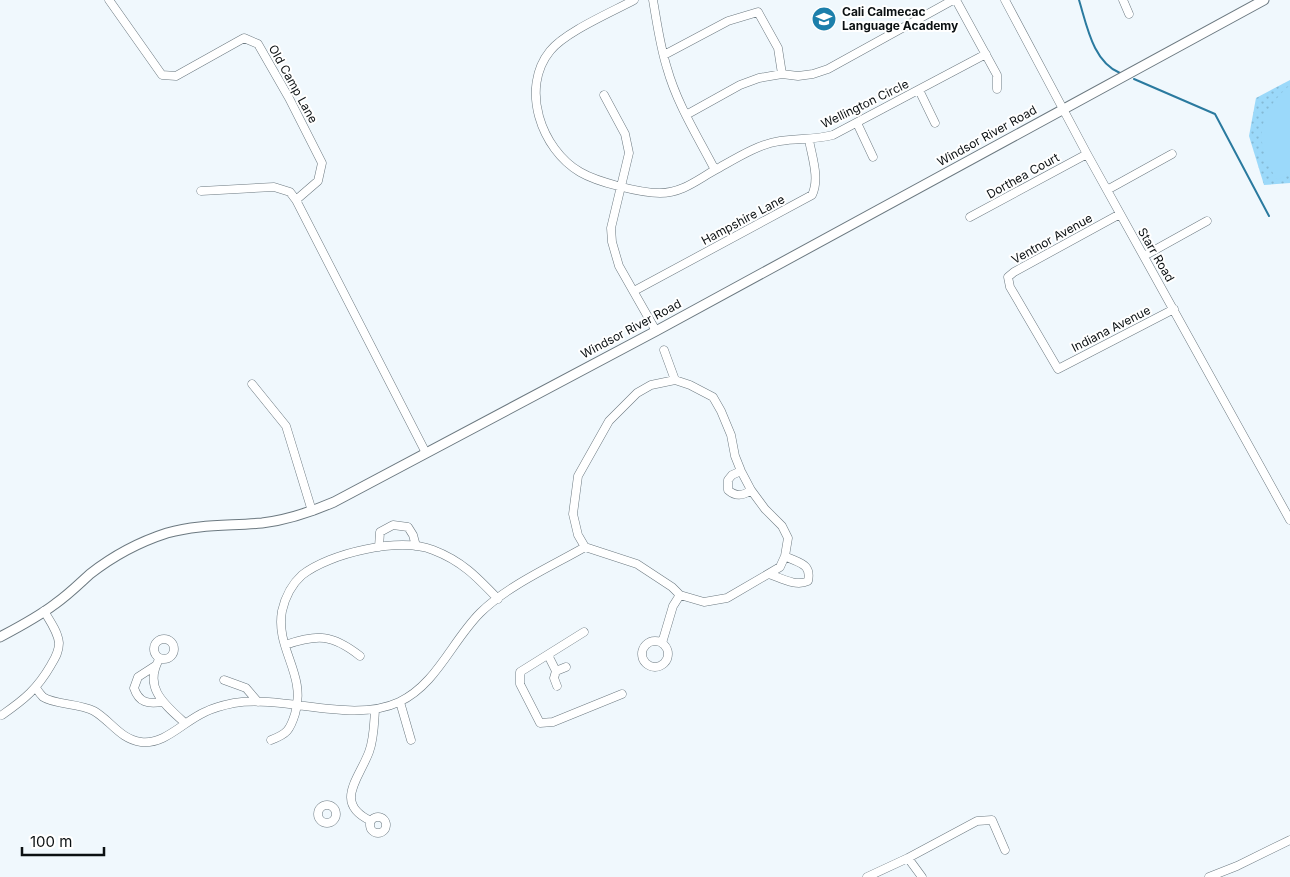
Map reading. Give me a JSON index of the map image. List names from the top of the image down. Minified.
{"streets":{"main road":["Windsor River Road"],"street":["Old Camp Lane","Wellington Circle","Dorthea Court","Hampshire Lane","Ventnor Avenue","Starr Road","Indiana Avenue"]},"crossings":[["Wellington Circle","Hampshire Lane"],["Windsor River Road","Starr Road"],["Dorthea Court","Starr Road"],["Ventnor Avenue","Starr Road"],["Ventnor Avenue","Indiana Avenue"],["Starr Road","Indiana Avenue"]],"places":{"school or university":["Cali Calmecac Language Academy"]},"scale_bar":"100 m"}
